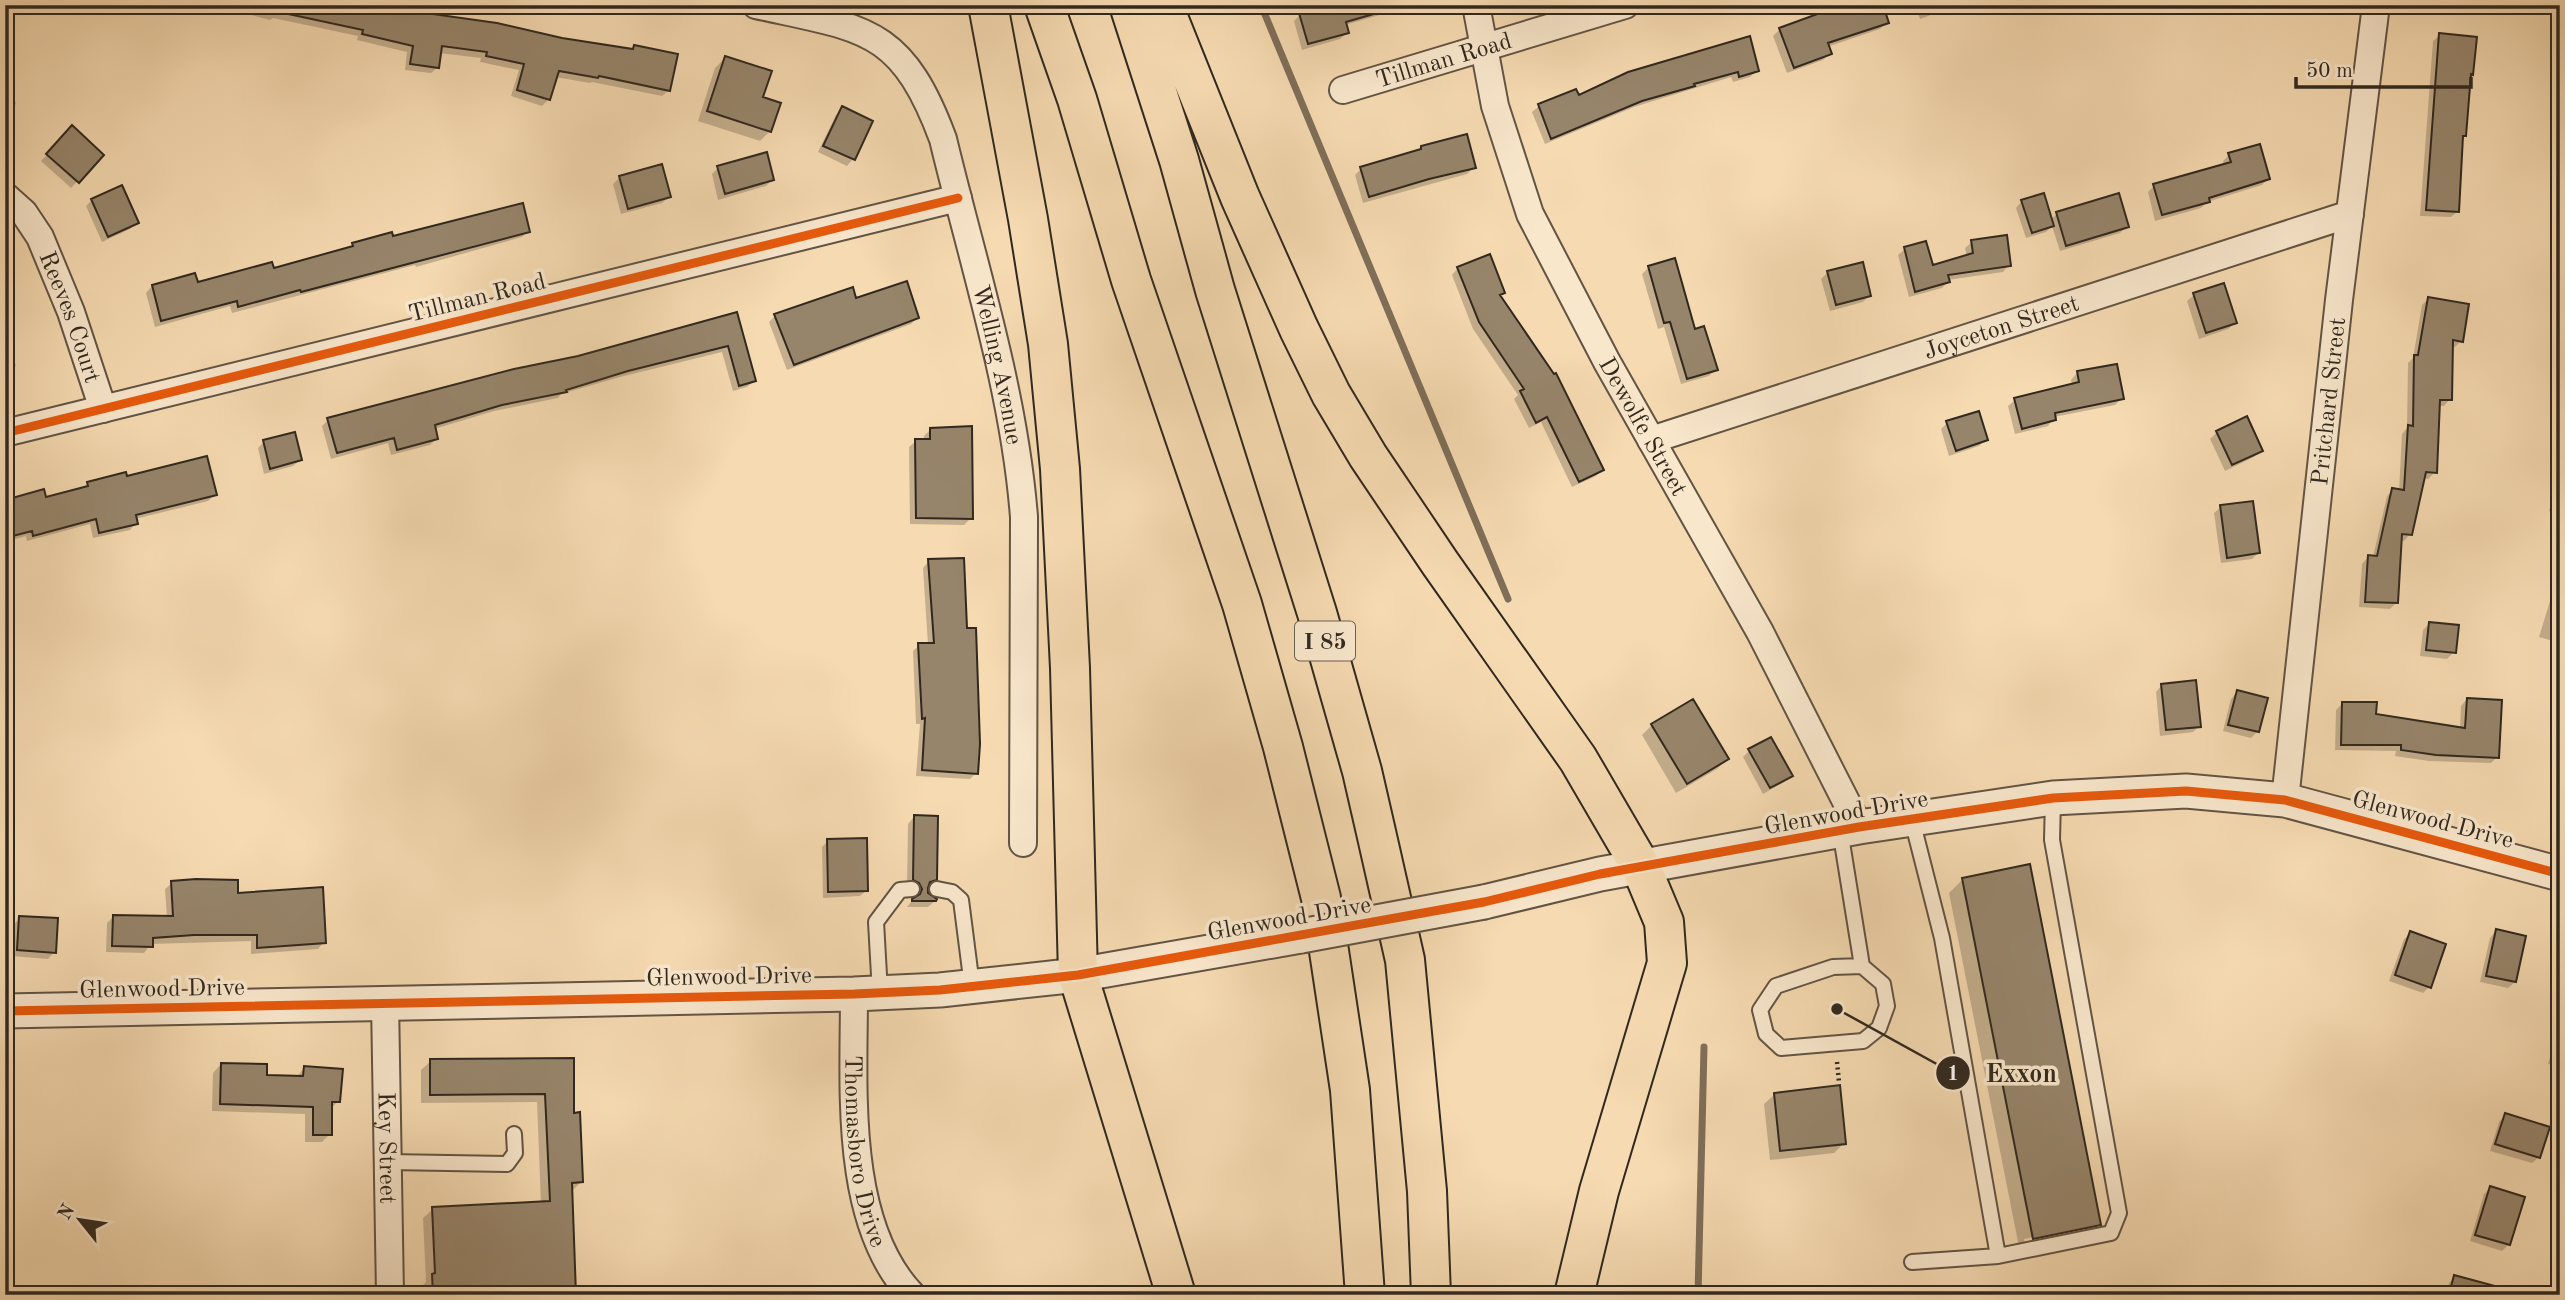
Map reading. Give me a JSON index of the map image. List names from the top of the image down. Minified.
{"streets":{"highway":["I 85"],"street":["Tillman Road","Reeves Court","Joyceton Street","Welling Avenue","Pritchard Street","Dewolfe Street","Glenwood Drive","Key Street","Thomasboro Drive"]},"crossings":[["Tillman Road","Reeves Court"],["Tillman Road","Welling Avenue"],["Tillman Road","Dewolfe Street"],["Joyceton Street","Pritchard Street"],["Joyceton Street","Dewolfe Street"],["Pritchard Street","Glenwood Drive"],["Dewolfe Street","Glenwood Drive"],["Glenwood Drive","Key Street"],["Glenwood Drive","Thomasboro Drive"]],"places":["Exxon"],"scale_bar":"50 m","north":"top left"}
